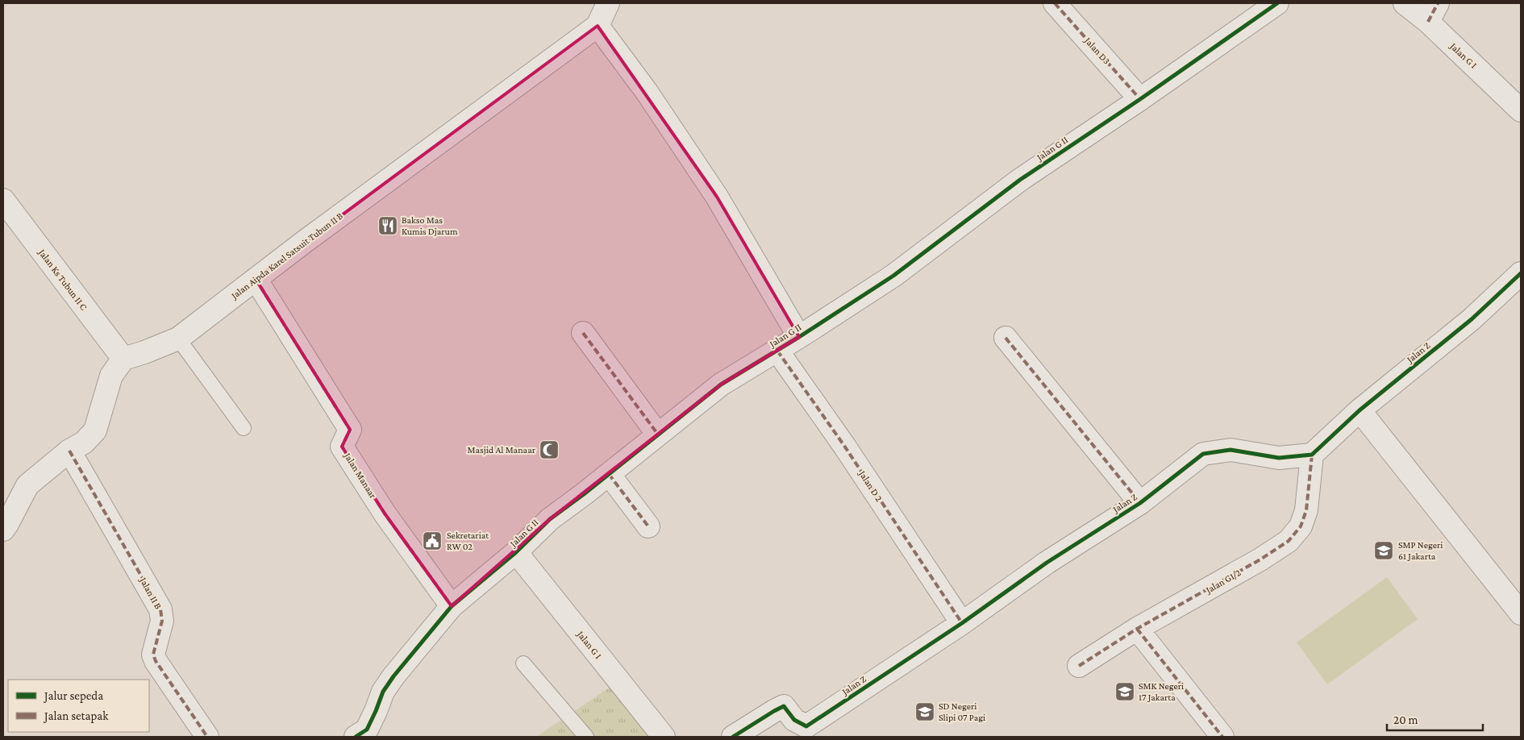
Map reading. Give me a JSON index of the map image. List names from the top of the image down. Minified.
{"streets":{"street":["Jalan D3","Jalan G I","Jalan G II","Jalan Aipda Karel Satsuit Tubun II B","Jalan Ks Tubun II C","Jalan Z","Jalan Manaar","Jalan D 2","Jalan G1/2","Jalan II B"]},"crossings":[["Jalan D3","Jalan G II"],["Jalan G I","Jalan G II"],["Jalan G II","Jalan Manaar"],["Jalan G II","Jalan D 2"],["Jalan Aipda Karel Satsuit Tubun II B","Jalan Ks Tubun II C"],["Jalan Aipda Karel Satsuit Tubun II B","Jalan Manaar"],["Jalan Z","Jalan D 2"],["Jalan Z","Jalan G1/2"]],"places":{"restaurant":["Bakso Mas Kumis Djarum"],"mosque":["Masjid Al Manaar"],"public building":["Sekretariat RW 02"],"school or university":["SMP Negeri 61 Jakarta","SMK Negeri 17 Jakarta","SD Negeri Slipi 07 Pagi"]},"legend":["Jalur sepeda","Jalan setapak"],"scale_bar":"20 m"}
